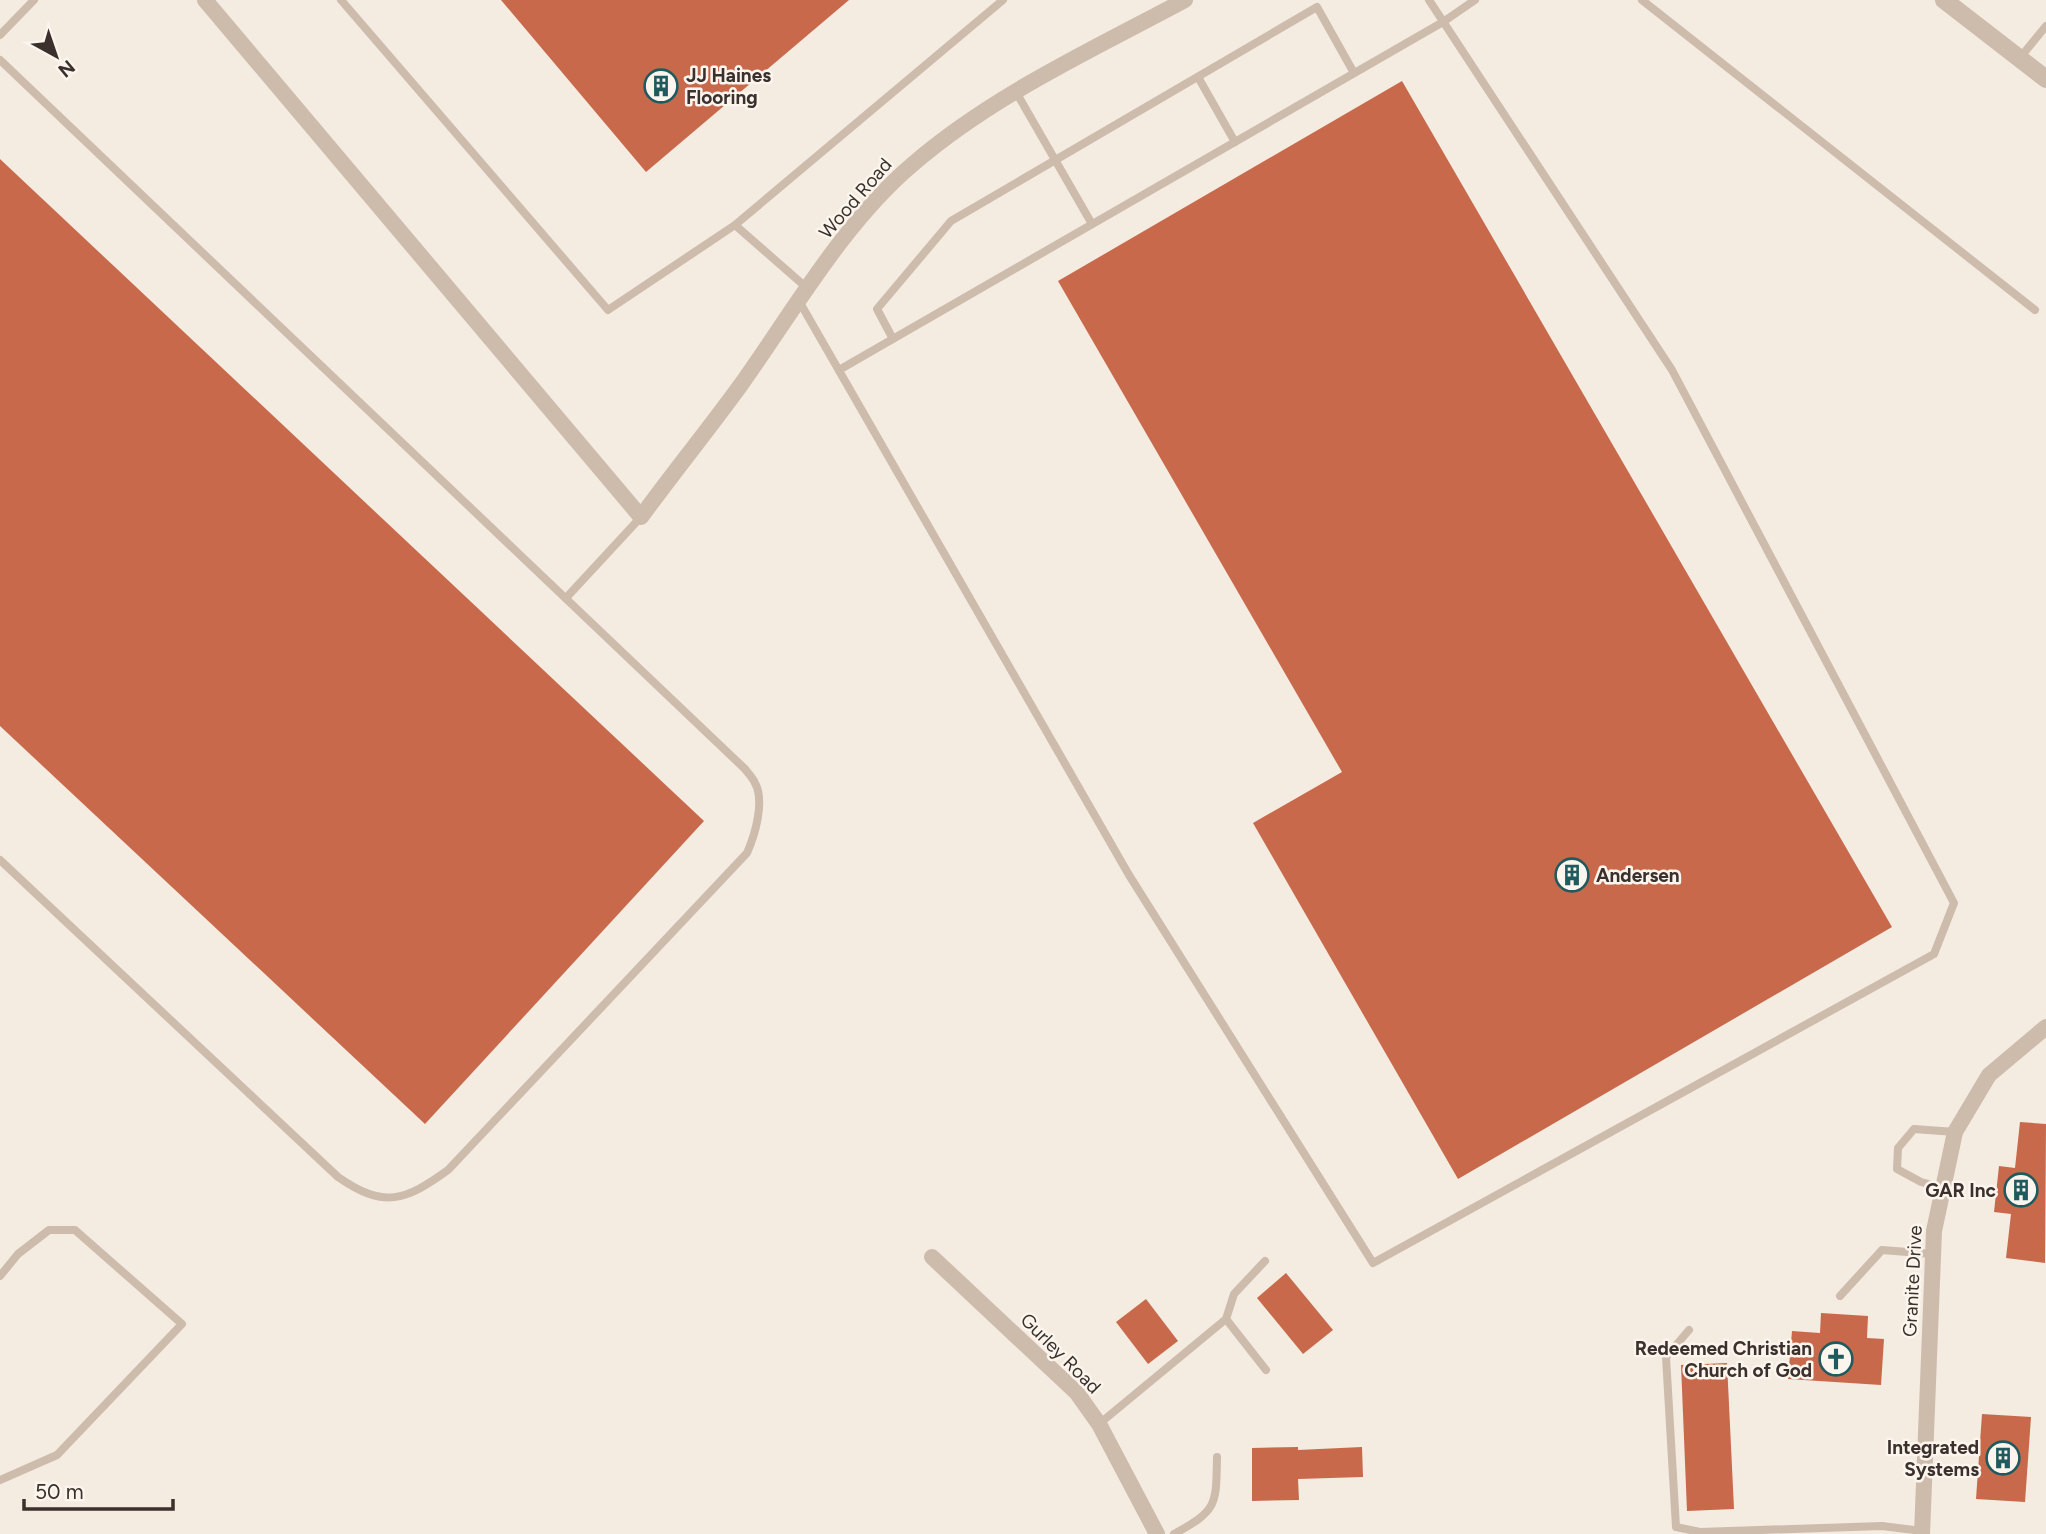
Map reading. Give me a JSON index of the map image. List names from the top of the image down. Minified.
{"streets":{"street":["Wood Road","Granite Drive","Gurley Road"]},"places":{"building":["JJ Haines Flooring","Andersen","GAR Inc","Integrated Systems"],"church":["Redeemed Christian Church of God"]},"scale_bar":"50 m","north":"bottom right"}
